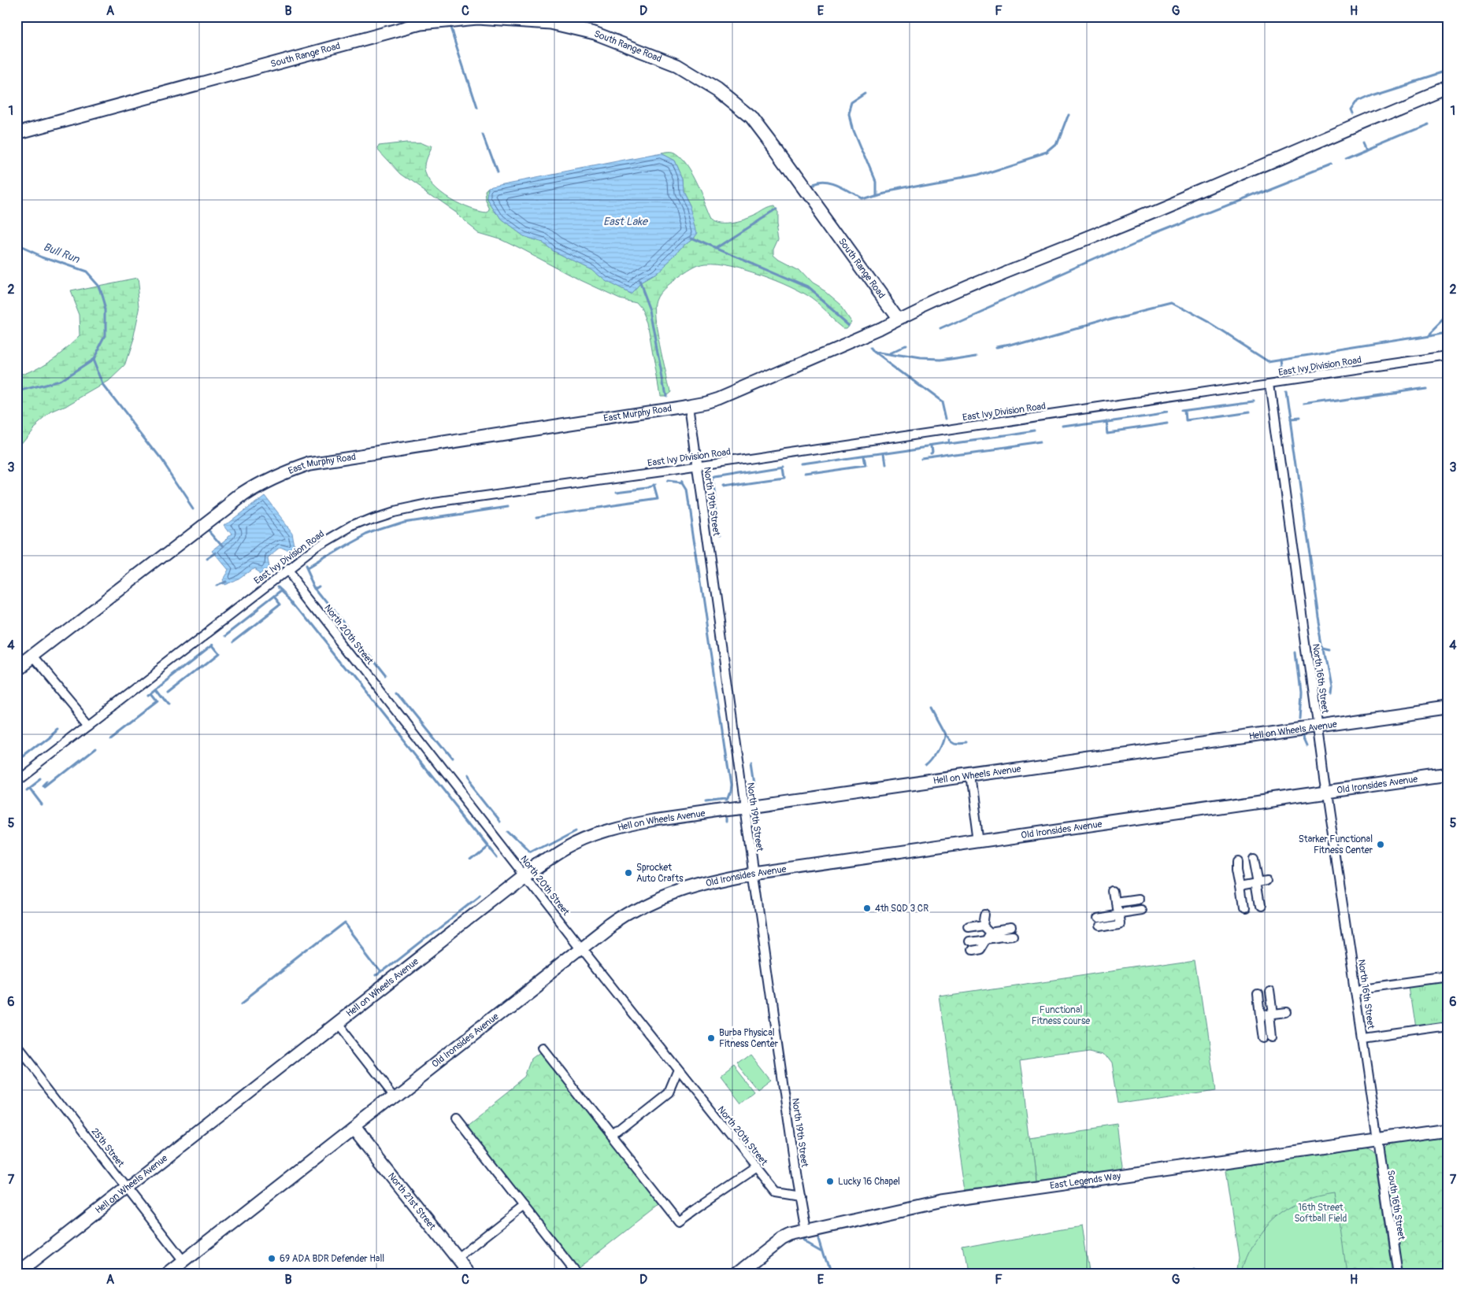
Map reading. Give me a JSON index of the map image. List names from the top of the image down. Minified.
{"streets":{"street":["South Range Road","East Ivy Division Road","East Murphy Road","North 19th Street","North 20th Street","North 16th Street","Hell on Wheels Avenue","Old Ironsides Avenue","25th Street","East Legends Way","North 21st Street","South 16th Street"]},"crossings":[["South Range Road","East Murphy Road"],["East Ivy Division Road","North 19th Street"],["East Ivy Division Road","North 20th Street"],["East Ivy Division Road","North 16th Street"],["East Murphy Road","North 19th Street"],["North 19th Street","North 20th Street"],["North 19th Street","Hell on Wheels Avenue"],["North 19th Street","Old Ironsides Avenue"],["North 19th Street","East Legends Way"],["North 20th Street","Hell on Wheels Avenue"],["North 20th Street","Old Ironsides Avenue"],["North 16th Street","Hell on Wheels Avenue"],["North 16th Street","Old Ironsides Avenue"],["North 16th Street","East Legends Way"],["North 16th Street","South 16th Street"],["Hell on Wheels Avenue","25th Street"],["Old Ironsides Avenue","25th Street"],["Old Ironsides Avenue","North 21st Street"],["East Legends Way","South 16th Street"]],"water":["East Lake","Bull Run"],"parks":["Functional Fitness course","16th Street Softball Field"],"places":["Starker Functional Fitness Center","Sprocket Auto Crafts","4th SQD 3 CR","Burba Physical Fitness Center","Lucky 16 Chapel","69 ADA BDR Defender Hall"],"grid":{"columns":["A","B","C","D","E","F","G","H"],"rows":["1","2","3","4","5","6","7"]}}
